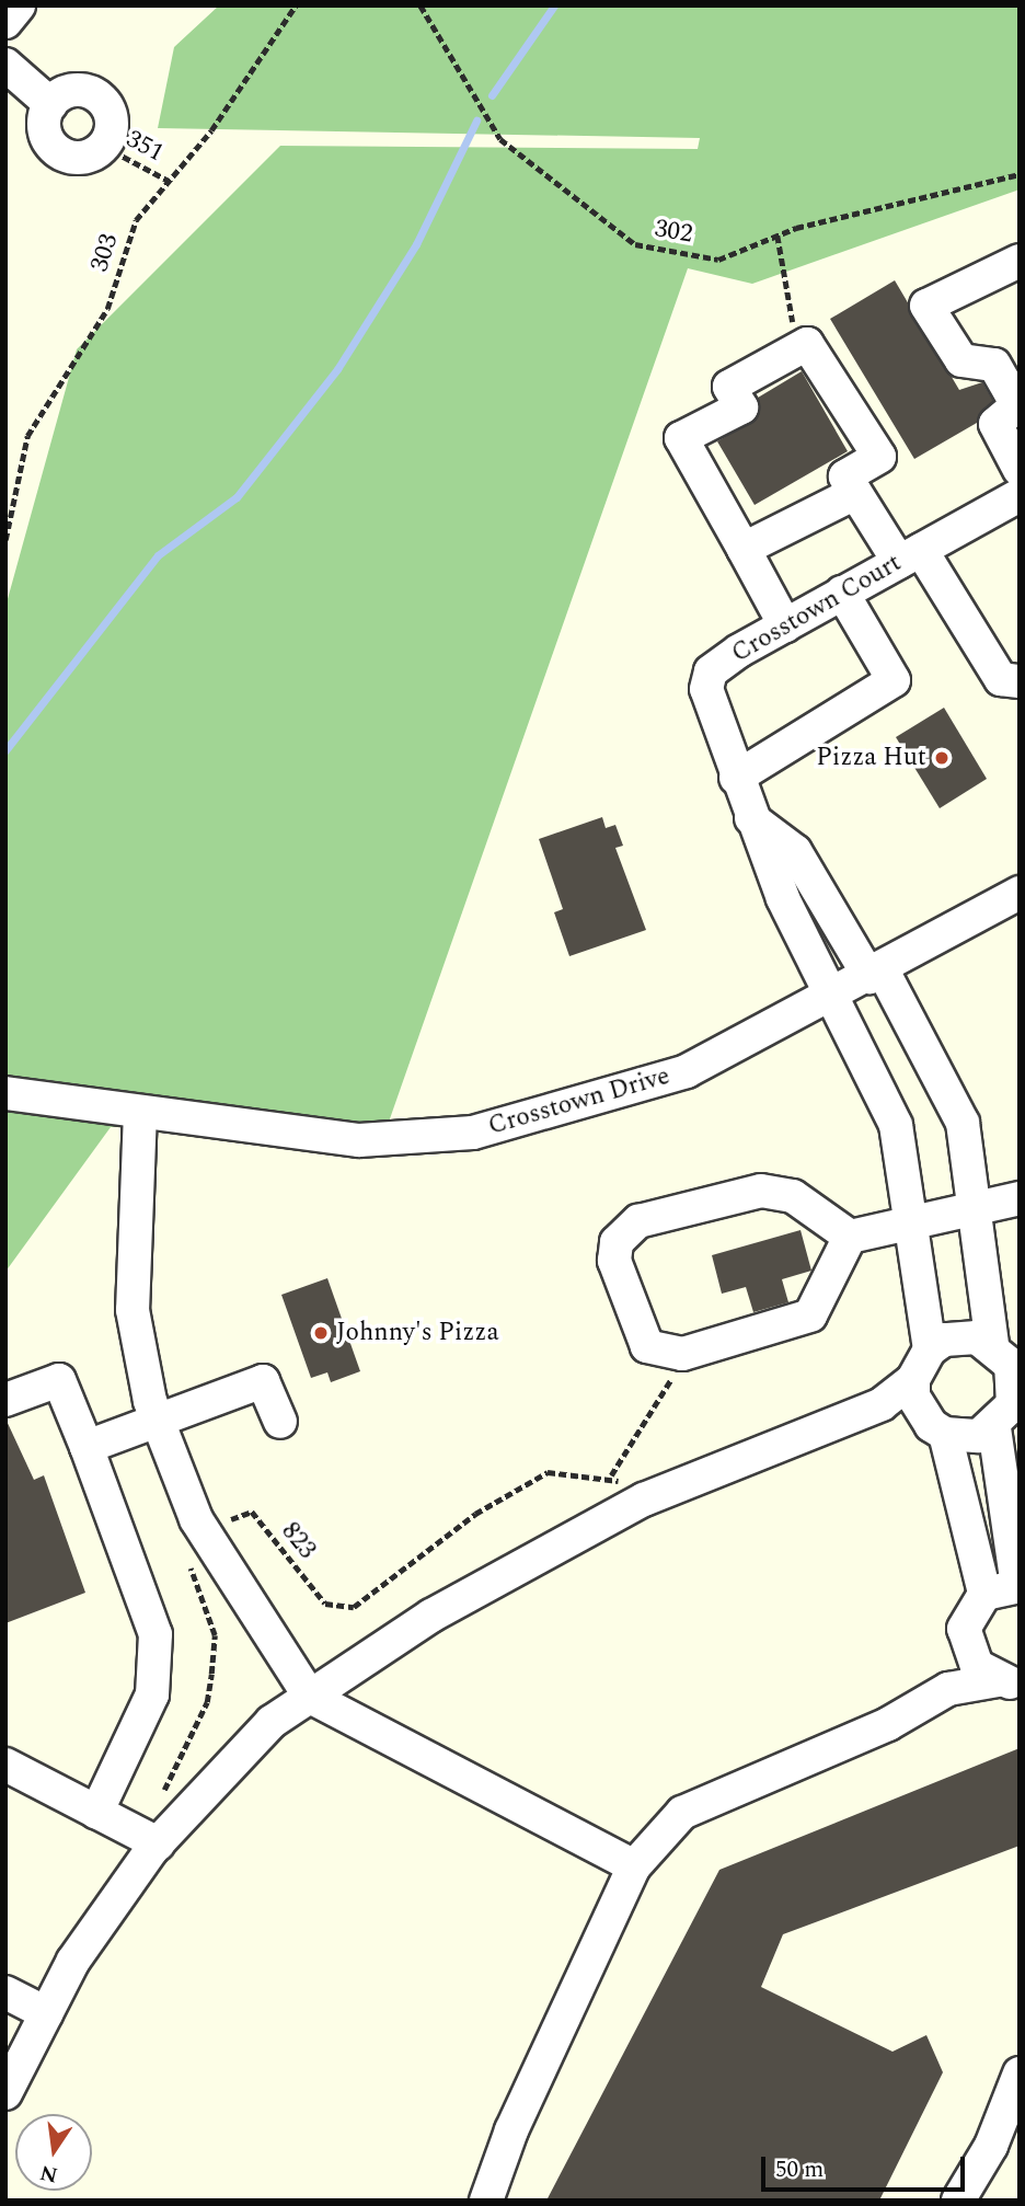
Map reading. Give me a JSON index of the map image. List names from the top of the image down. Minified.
{"streets":{"street":["Crosstown Court","Crosstown Drive"],"path":["351","302","303","823"]},"crossings":[["351","303"],["Crosstown Court","Crosstown Drive"]],"places":["Pizza Hut","Johnny's Pizza"],"scale_bar":"50 m","north":"bottom"}
